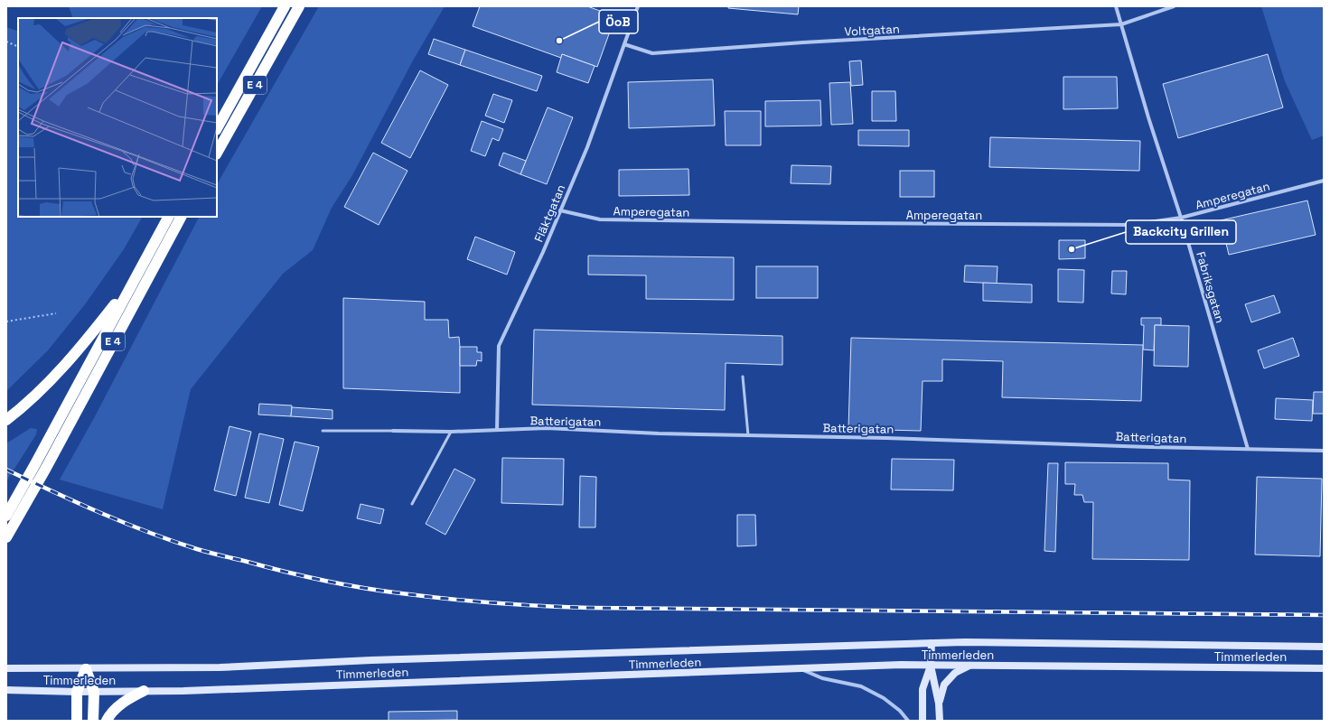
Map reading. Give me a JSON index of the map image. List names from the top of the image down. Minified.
{"streets":{"highway":["E 4"],"main road":["Timmerleden"],"street":["Voltgatan","Amperegatan","Fläktgatan","Fabriksgatan","Batterigatan"]},"crossings":[["Voltgatan","Fläktgatan"],["Voltgatan","Fabriksgatan"],["Amperegatan","Fläktgatan"],["Amperegatan","Fabriksgatan"],["Fläktgatan","Batterigatan"],["Fabriksgatan","Batterigatan"]],"places":["ÖoB","Backcity Grillen"]}
